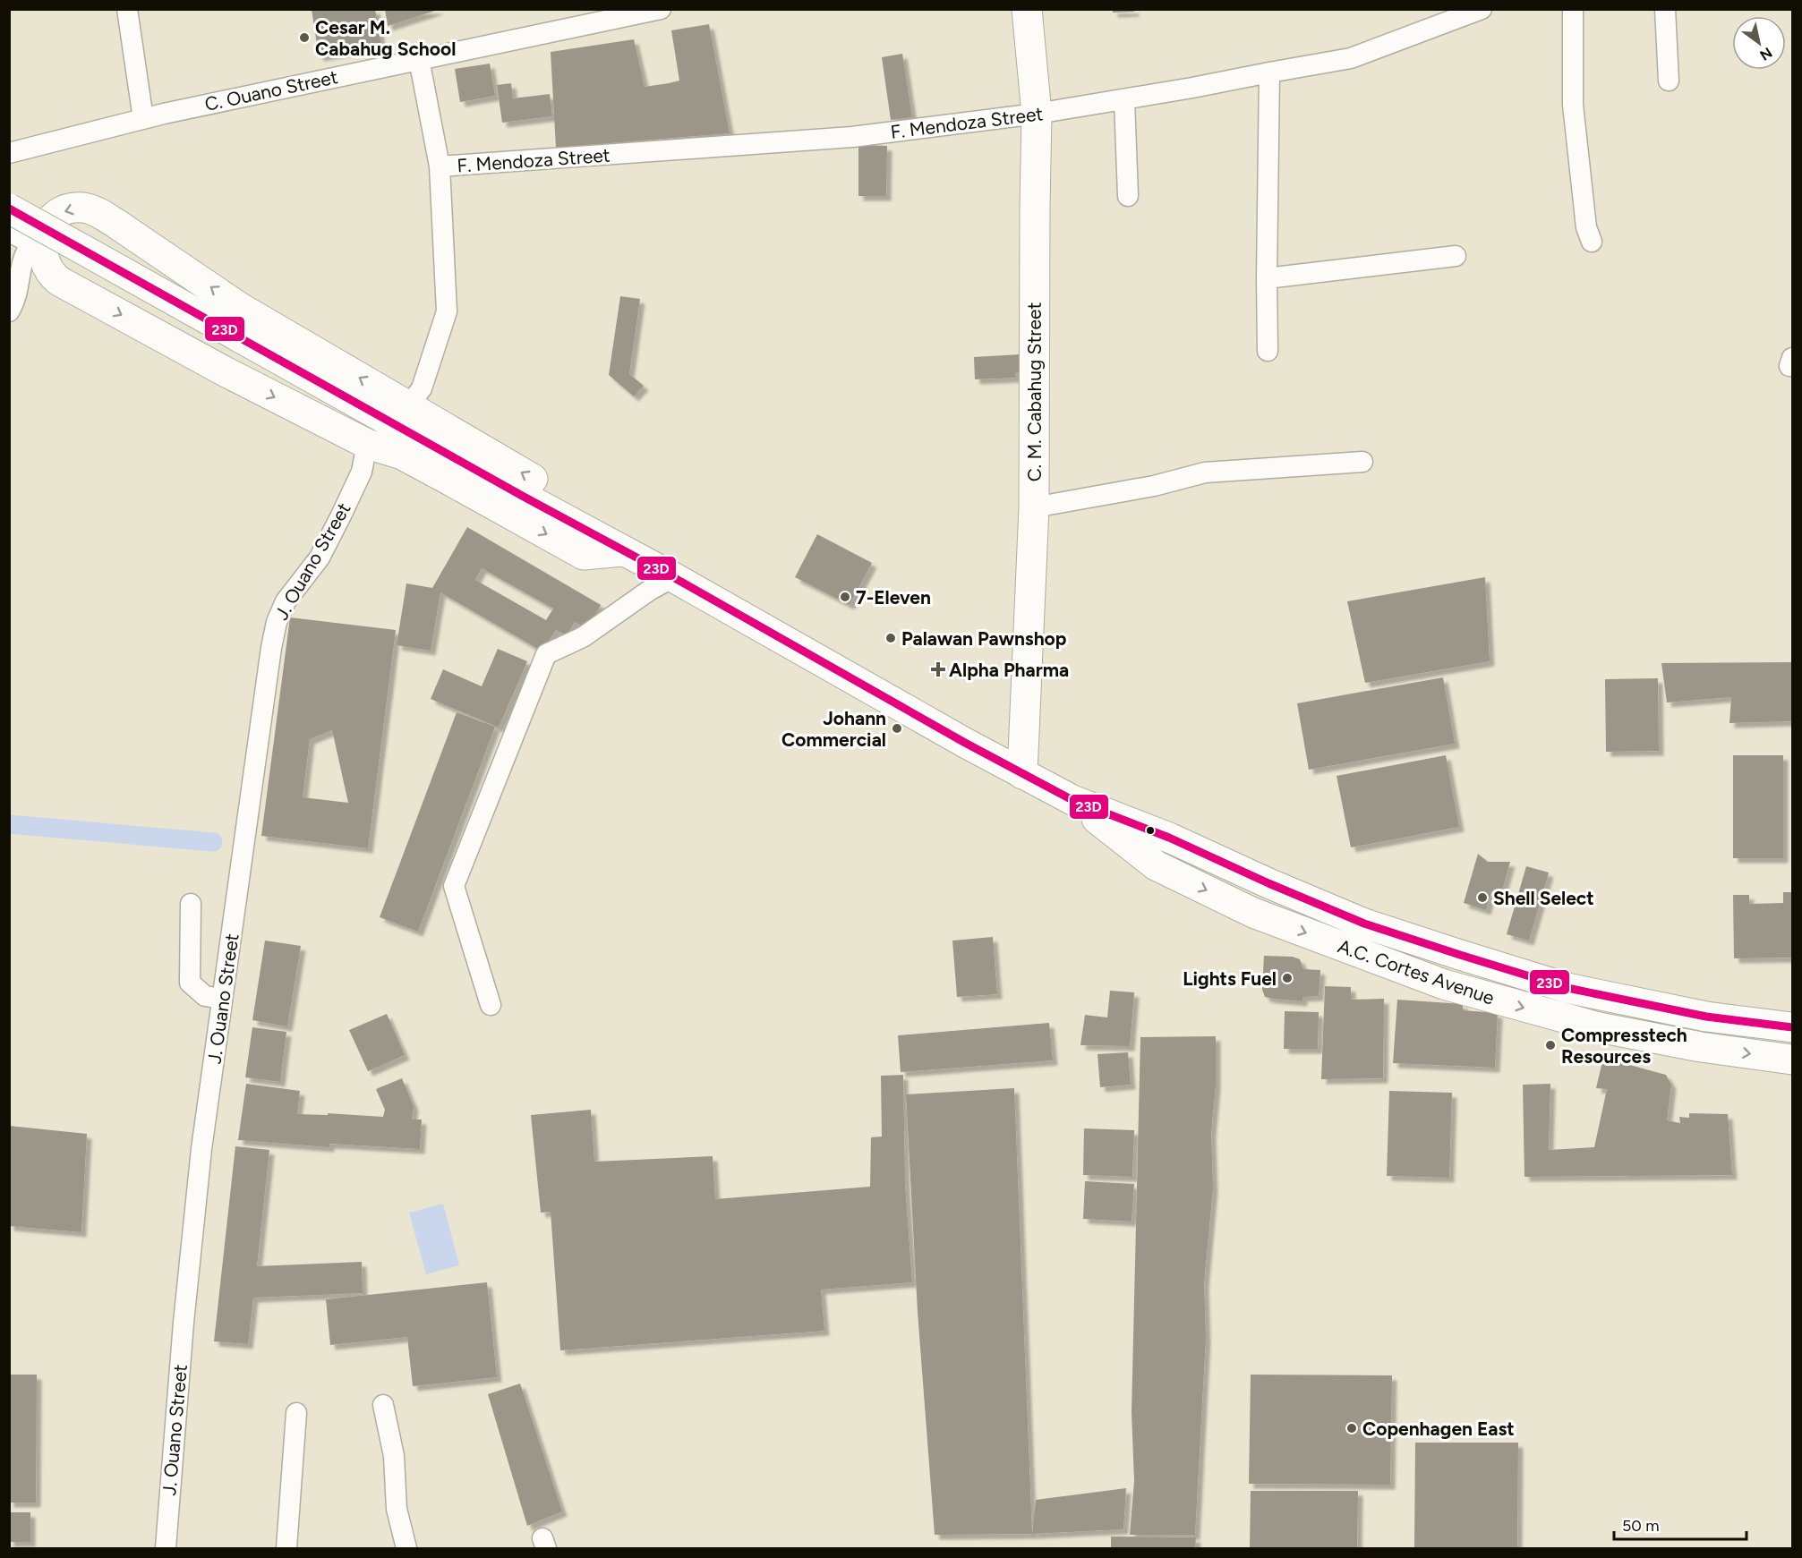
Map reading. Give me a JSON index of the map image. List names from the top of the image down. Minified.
{"streets":{"main road":["C. M. Cabahug Street","A.C. Cortes Avenue"],"street":["C. Ouano Street","F. Mendoza Street","J. Ouano Street"]},"crossings":[["F. Mendoza Street","C. M. Cabahug Street"],["C. M. Cabahug Street","A.C. Cortes Avenue"]],"places":{"other":["Cesar M. Cabahug School","7-Eleven","Palawan Pawnshop","Johann Commercial","Shell Select","Lights Fuel","Compresstech Resources","Copenhagen East"],"health":["Alpha Pharma"]},"lines":["transit line 23D"],"scale_bar":"50 m","north":"bottom right"}
